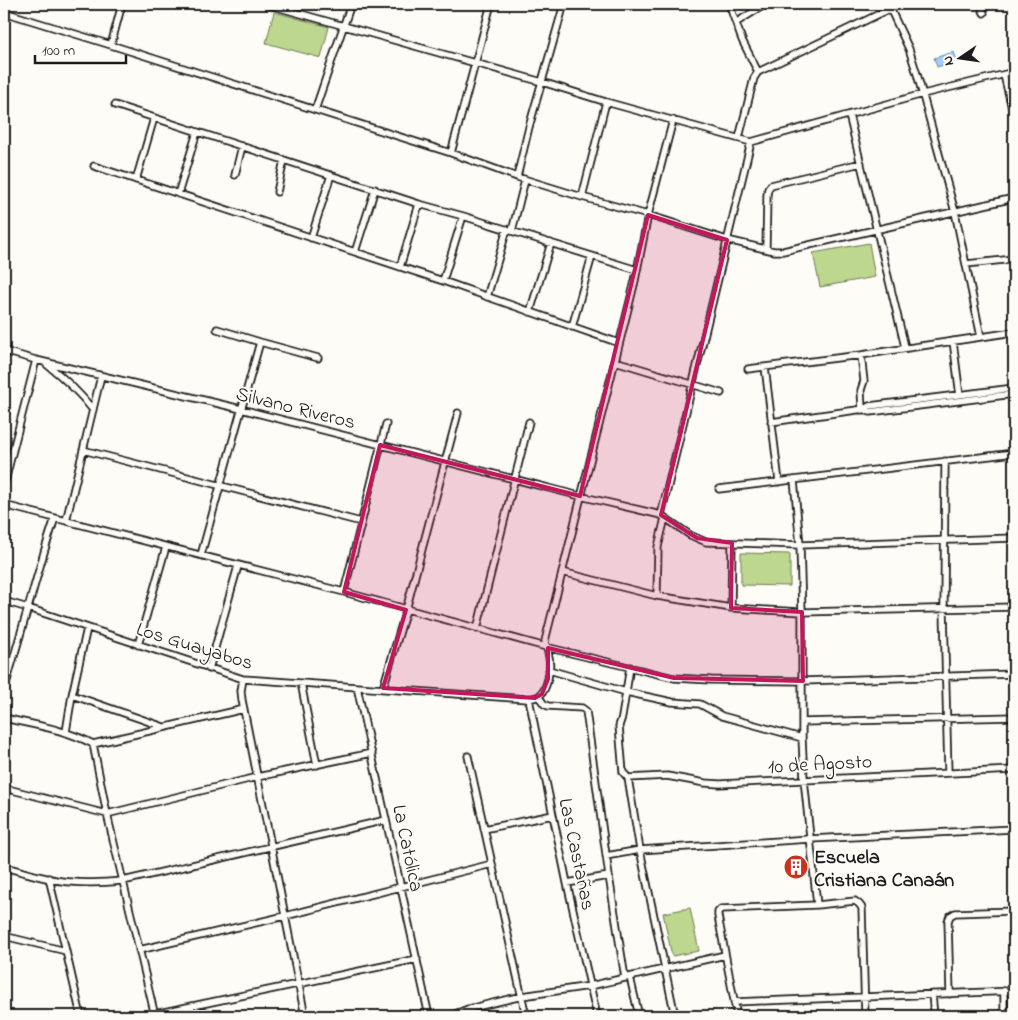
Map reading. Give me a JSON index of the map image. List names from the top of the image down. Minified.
{"streets":{"street":["Silvano Riveros","Los Guayabos","10 de Agosto","La Católica","Las Castañas"]},"crossings":[["Los Guayabos","La Católica"],["Los Guayabos","Las Castañas"]],"places":{"building":["Escuela Cristiana Canaán"]},"scale_bar":"100 m","north":"left"}
